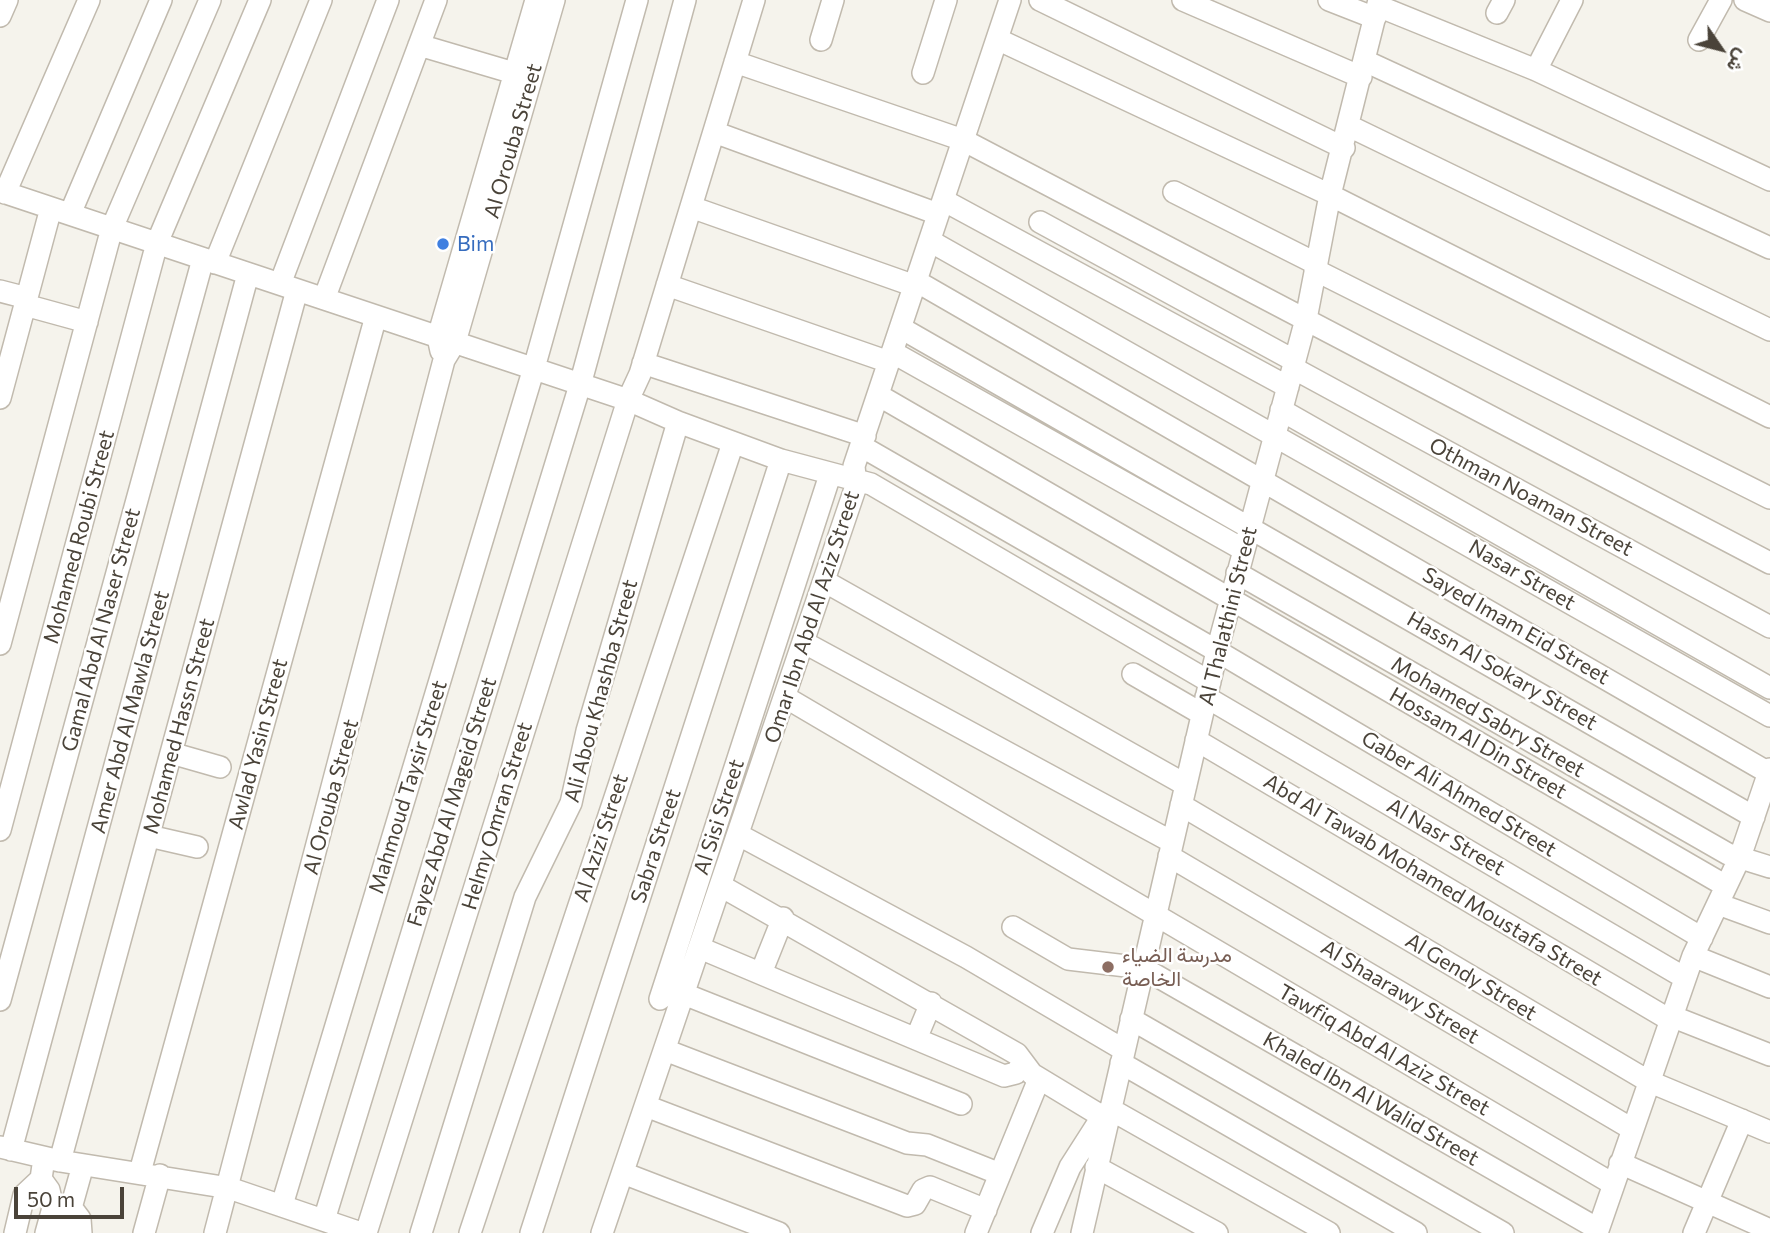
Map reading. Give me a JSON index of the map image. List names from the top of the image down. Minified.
{"streets":{"street":["Al Orouba Street","Othman Noaman Street","Mohamed Roubi Street","Nasar Street","Al Thalathini Street","Omar Ibn Abd Al Aziz Street","Sayed Imam Eid Street","Gamal Abd Al Naser Street","Hassn Al Sokary Street","Ali Abou Khashba Street","Amer Abd Al Mawla Street","Mohamed Sabry Street","Mohamed Hassn Street","Hossam Al Din Street","Awlad Yasin Street","Mahmoud Taysir Street","Gaber Ali Ahmed Street","Fayez Abd Al Mageid Street","Helmy Omran Street","Al Sisi Street","Al Nasr Street","Al Azizi Street","Sabra Street","Abd Al Tawab Mohamed Moustafa Street","Al Gendy Street","Al Shaarawy Street","Tawfiq Abd Al Aziz Street","Khaled Ibn Al Walid Street"]},"crossings":[["Othman Noaman Street","Al Thalathini Street"],["Nasar Street","Al Thalathini Street"],["Nasar Street","Omar Ibn Abd Al Aziz Street"],["Al Thalathini Street","Sayed Imam Eid Street"],["Al Thalathini Street","Hassn Al Sokary Street"],["Al Thalathini Street","Mohamed Sabry Street"],["Al Thalathini Street","Hossam Al Din Street"],["Al Thalathini Street","Gaber Ali Ahmed Street"],["Al Thalathini Street","Al Nasr Street"],["Al Thalathini Street","Abd Al Tawab Mohamed Moustafa Street"],["Al Thalathini Street","Al Gendy Street"],["Al Thalathini Street","Al Shaarawy Street"],["Al Thalathini Street","Tawfiq Abd Al Aziz Street"],["Al Thalathini Street","Khaled Ibn Al Walid Street"],["Omar Ibn Abd Al Aziz Street","Sayed Imam Eid Street"],["Omar Ibn Abd Al Aziz Street","Hassn Al Sokary Street"],["Omar Ibn Abd Al Aziz Street","Hossam Al Din Street"],["Omar Ibn Abd Al Aziz Street","Gaber Ali Ahmed Street"],["Omar Ibn Abd Al Aziz Street","Al Gendy Street"],["Omar Ibn Abd Al Aziz Street","Al Shaarawy Street"],["Omar Ibn Abd Al Aziz Street","Tawfiq Abd Al Aziz Street"],["Sayed Imam Eid Street","Helmy Omran Street"],["Gaber Ali Ahmed Street","Helmy Omran Street"]],"places":["Bim","مدرسة الضياء الخاصة"],"scale_bar":"50 m","north":"bottom right"}
